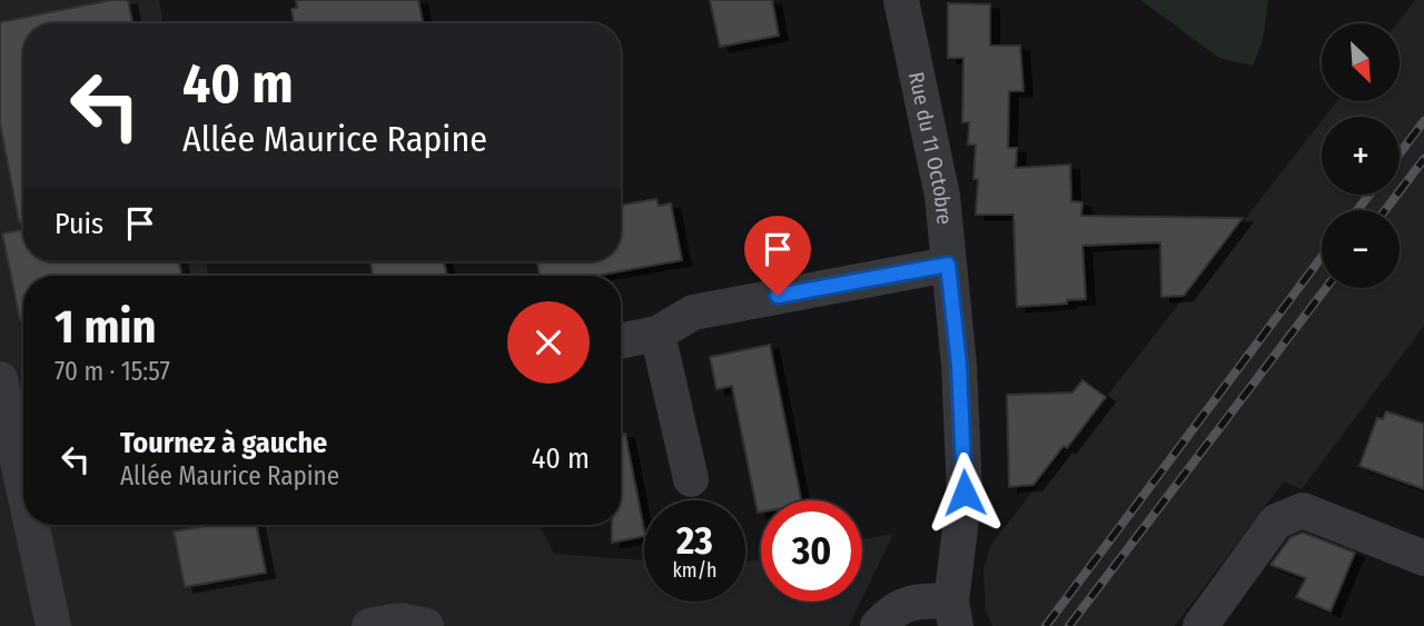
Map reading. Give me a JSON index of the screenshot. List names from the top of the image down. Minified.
{"streets":{"street":["Rue du 11 Octobre"]},"north":"bottom right","page":{"map_buttons":["+","−"],"turn":["40 m","Allée Maurice Rapine"],"then":"Puis","heading":["1 min","70 m · 15:57"],"list":[{"name":"Tournez à gauche","note":"Allée Maurice Rapine","value":"40 m"}],"speed":"23 km/h","limit":"30"}}
